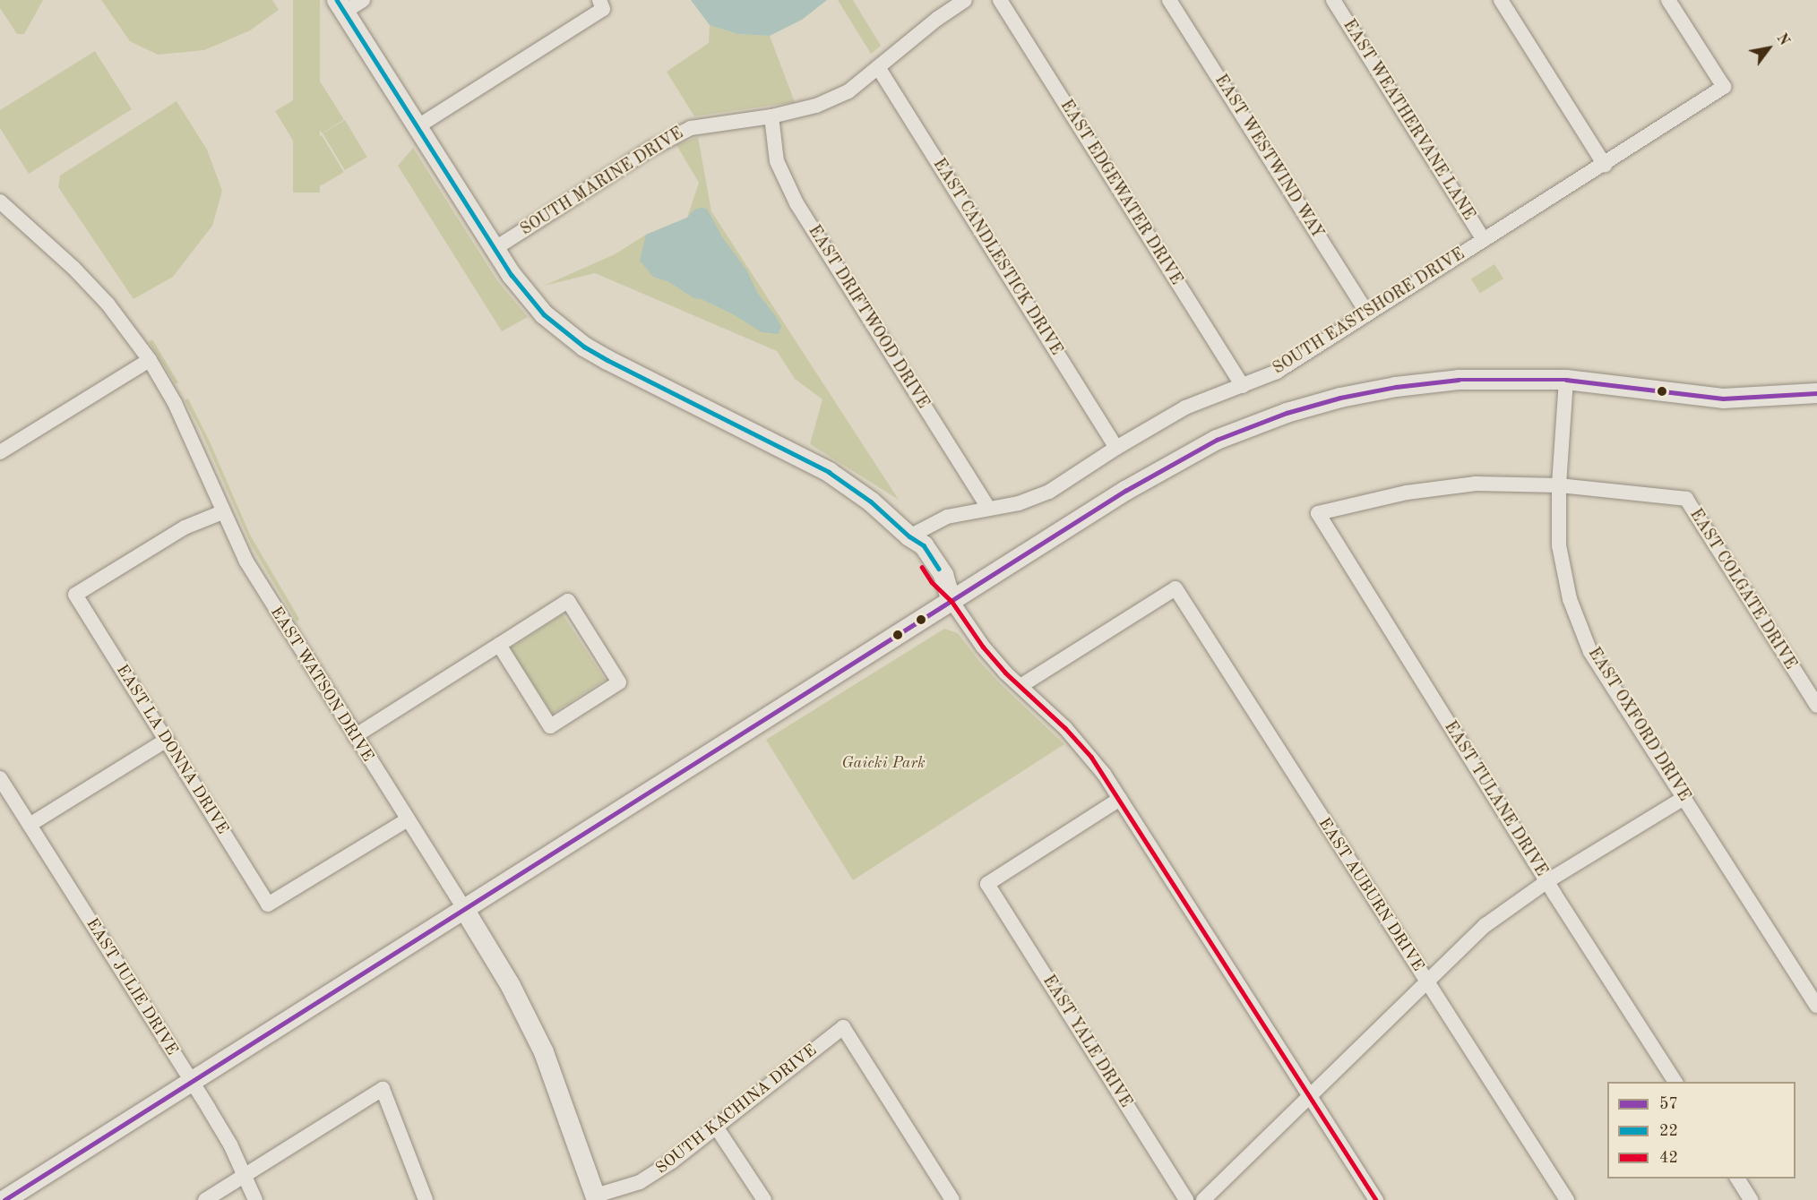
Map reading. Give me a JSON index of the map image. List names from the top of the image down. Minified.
{"streets":{"main road":["EAST WATSON DRIVE"],"street":["EAST WEATHERVANE LANE","EAST WESTWIND WAY","SOUTH MARINE DRIVE","EAST EDGEWATER DRIVE","EAST CANDLESTICK DRIVE","SOUTH EASTSHORE DRIVE","EAST DRIFTWOOD DRIVE","EAST COLGATE DRIVE","EAST OXFORD DRIVE","EAST LA DONNA DRIVE","EAST TULANE DRIVE","EAST AUBURN DRIVE","EAST JULIE DRIVE","EAST YALE DRIVE","SOUTH KACHINA DRIVE"]},"crossings":[["EAST WEATHERVANE LANE","SOUTH EASTSHORE DRIVE"],["EAST WESTWIND WAY","SOUTH EASTSHORE DRIVE"],["SOUTH MARINE DRIVE","EAST CANDLESTICK DRIVE"],["SOUTH MARINE DRIVE","EAST DRIFTWOOD DRIVE"],["EAST EDGEWATER DRIVE","SOUTH EASTSHORE DRIVE"],["EAST CANDLESTICK DRIVE","SOUTH EASTSHORE DRIVE"],["SOUTH EASTSHORE DRIVE","EAST DRIFTWOOD DRIVE"],["EAST COLGATE DRIVE","EAST OXFORD DRIVE"],["EAST COLGATE DRIVE","EAST TULANE DRIVE"],["EAST WATSON DRIVE","EAST LA DONNA DRIVE"],["EAST WATSON DRIVE","SOUTH KACHINA DRIVE"],["EAST OXFORD DRIVE","EAST TULANE DRIVE"]],"parks":["Gaicki Park"],"lines":["transit line 22","transit line 57","transit line 42"],"legend":["57","22","42"],"north":"top right"}
